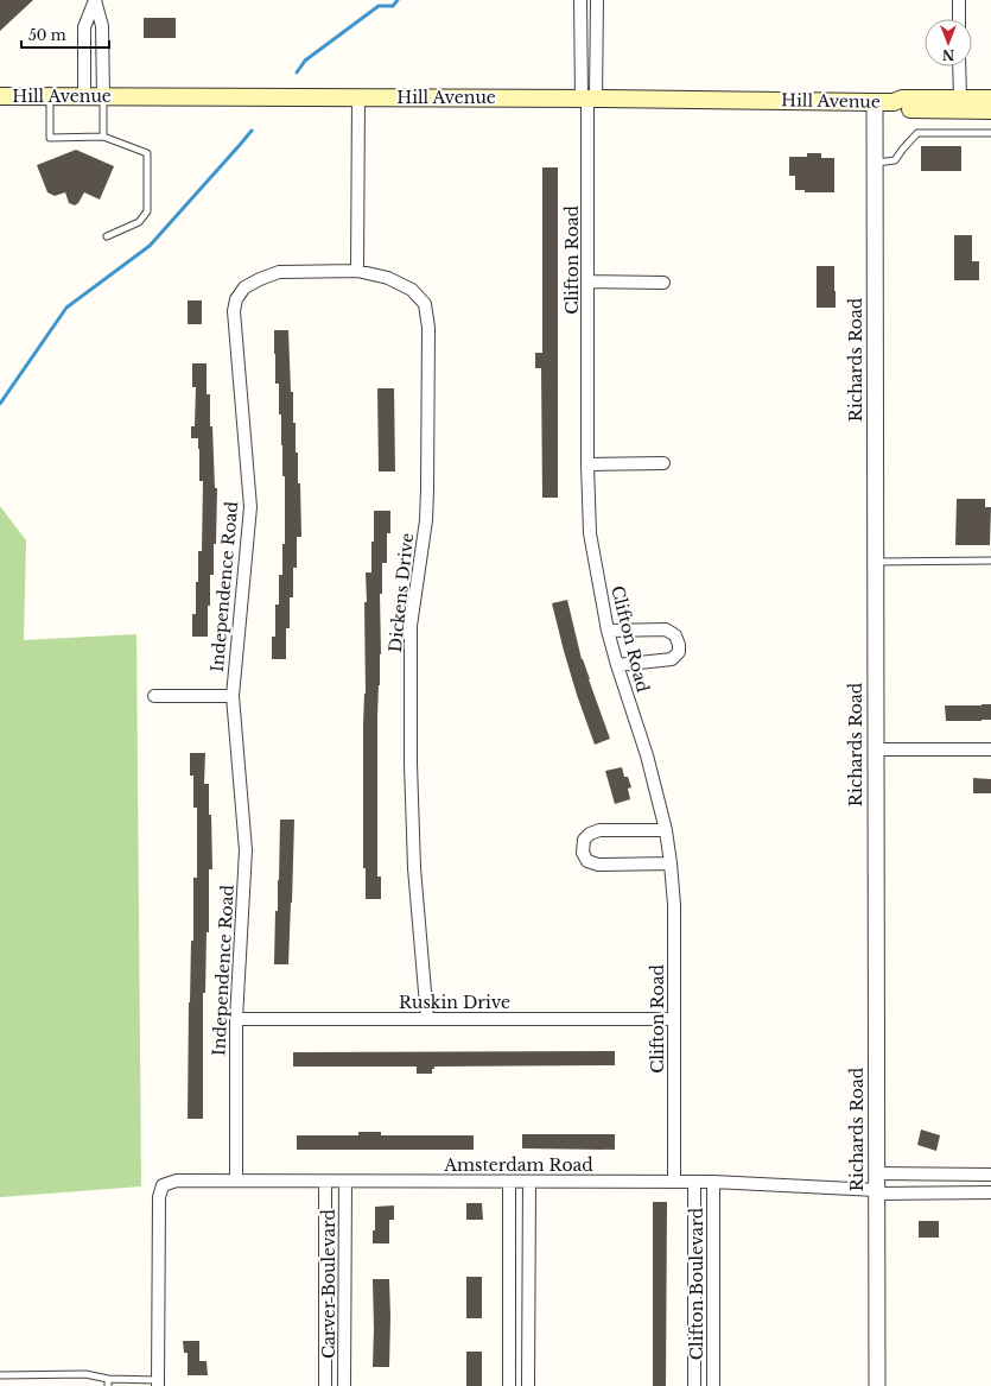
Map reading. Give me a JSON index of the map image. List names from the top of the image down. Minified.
{"streets":{"main road":["Hill Avenue"],"street":["Clifton Road","Richards Road","Independence Road","Dickens Drive","Ruskin Drive","Amsterdam Road","Carver Boulevard","Clifton Boulevard"]},"crossings":[["Hill Avenue","Clifton Road"],["Hill Avenue","Richards Road"],["Clifton Road","Ruskin Drive"],["Clifton Road","Amsterdam Road"],["Richards Road","Amsterdam Road"],["Independence Road","Dickens Drive"],["Independence Road","Ruskin Drive"],["Independence Road","Amsterdam Road"],["Dickens Drive","Ruskin Drive"],["Amsterdam Road","Carver Boulevard"],["Amsterdam Road","Clifton Boulevard"]],"scale_bar":"50 m","north":"bottom"}
